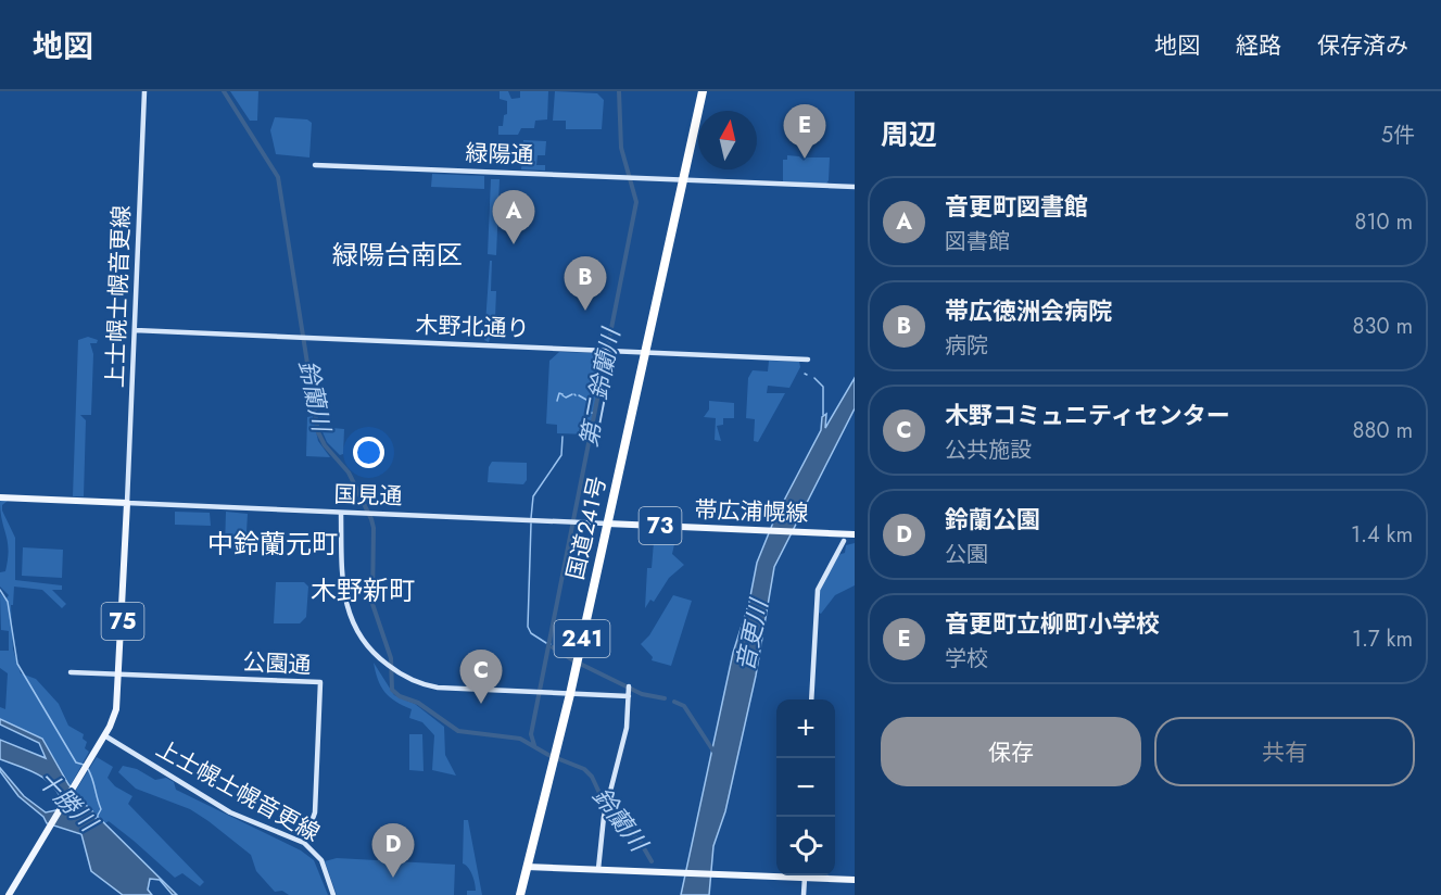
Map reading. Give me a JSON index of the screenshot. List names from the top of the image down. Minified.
{"streets":{"highway":["国道241号","241"],"main road":["帯広浦幌線","73","75"],"street":["緑陽通","上士幌士幌音更線","木野北通り","国見通","公園通"]},"crossings":[["緑陽通","国道241号"],["上士幌士幌音更線","木野北通り"],["上士幌士幌音更線","国見通"],["上士幌士幌音更線","75"],["上士幌士幌音更線","公園通"],["木野北通り","国道241号"],["国見通","帯広浦幌線"],["国見通","国道241号"],["国見通","75"],["帯広浦幌線","国道241号"],["75","公園通"]],"districts":["緑陽台南区","中鈴蘭元町","木野新町"],"water":["第二鈴蘭川","鈴蘭川","音更川","十勝川"],"north":"top","page":{"header":"地図","nav":["地図","経路","保存済み"],"heading":["周辺","5件"],"pins":["E","A","B","C","D"],"list":[{"mark":"A","name":"音更町図書館","note":"図書館","value":"810 m"},{"mark":"B","name":"帯広徳洲会病院","note":"病院","value":"830 m"},{"mark":"C","name":"木野コミュニティセンター","note":"公共施設","value":"880 m"},{"mark":"D","name":"鈴蘭公園","note":"公園","value":"1.4 km"},{"mark":"E","name":"音更町立柳町小学校","note":"学校","value":"1.7 km"}],"buttons":["保存","共有"],"map_buttons":["+","−"]}}
